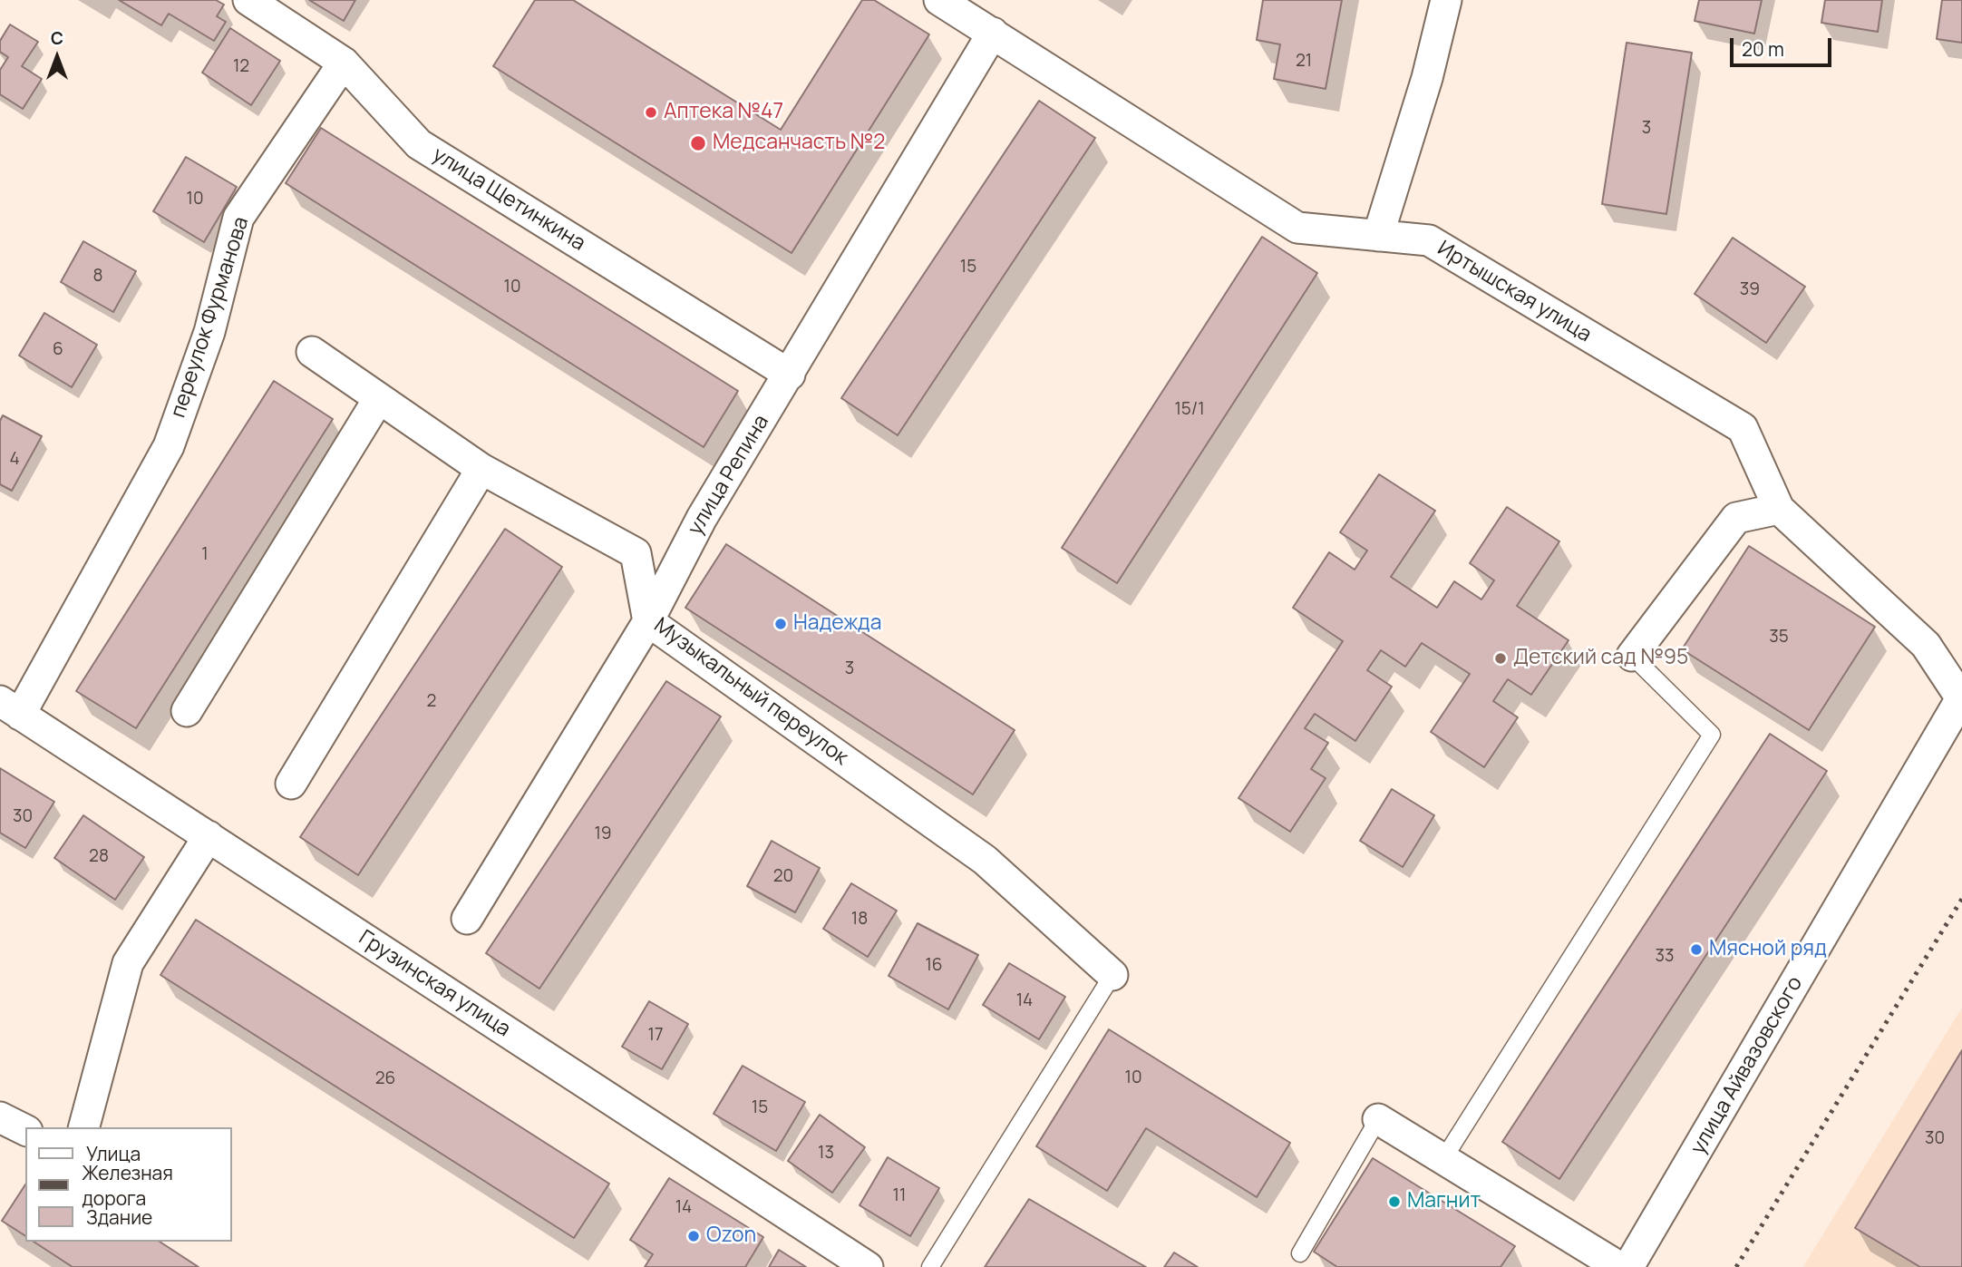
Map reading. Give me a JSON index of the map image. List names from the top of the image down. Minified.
{"streets":{"street":["улица Щетинкина","Иртышская улица","переулок Фурманова","улица Репина","Музыкальный переулок","Грузинская улица","улица Айвазовского"]},"crossings":[["улица Щетинкина","переулок Фурманова"],["улица Щетинкина","улица Репина"],["Иртышская улица","улица Репина"],["Иртышская улица","улица Айвазовского"],["переулок Фурманова","Грузинская улица"],["улица Репина","Музыкальный переулок"]],"places":["Аптека №47","Медсанчасть №2","Надежда","Детский сад №95","Мясной ряд","Магнит","Ozon"],"house_numbers":["21","12","3","10","15","8","10","39","6","15/1","4","1","35","3","2","30","19","28","20","18","33","16","14","17","10","26","15","30","13","11","14"],"legend":["Улица","Железная дорога","Здание"],"scale_bar":"20 m","north":"top"}
